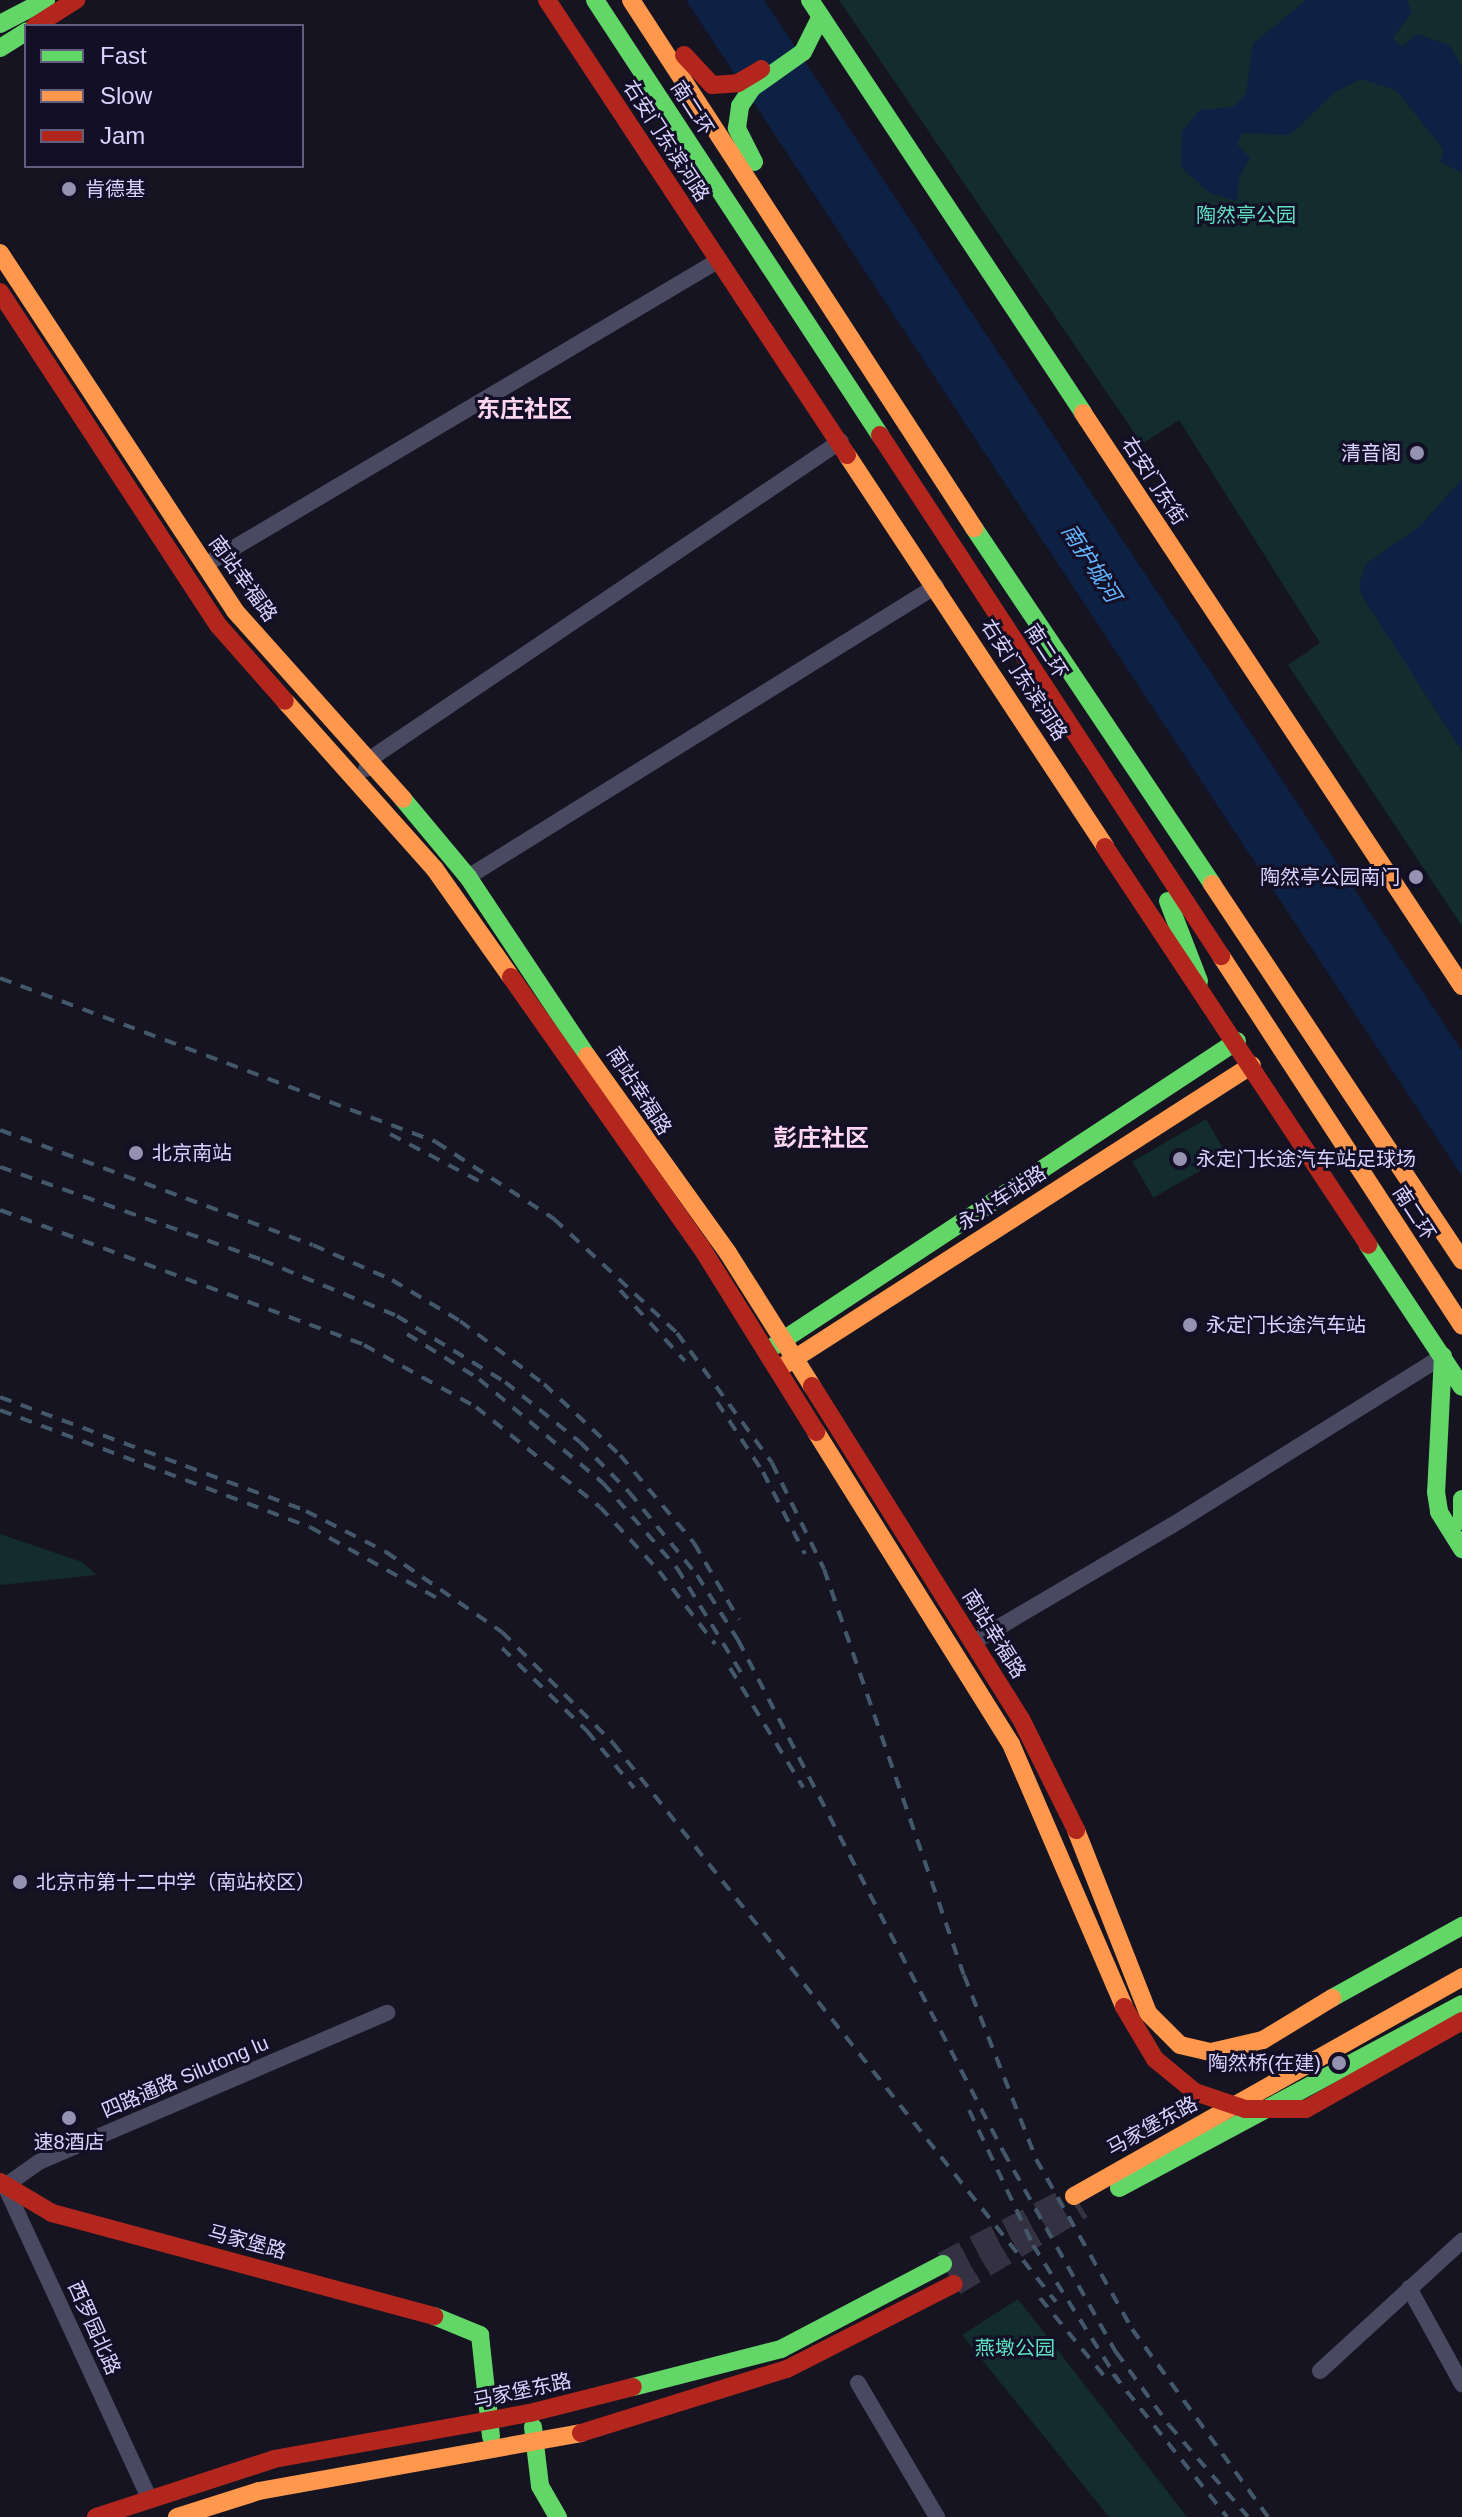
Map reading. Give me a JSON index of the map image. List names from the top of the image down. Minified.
{"streets":{"main road":["南二环","右安门东滨河路","右安门东街","南站幸福路","永外车站路","马家堡东路","马家堡路"],"street":["四路通路 Silutong lu","西罗园北路"]},"crossings":[["右安门东滨河路","永外车站路"],["南站幸福路","永外车站路"],["四路通路 Silutong lu","马家堡路"],["四路通路 Silutong lu","西罗园北路"],["马家堡东路","马家堡路"],["马家堡东路","西罗园北路"],["马家堡路","西罗园北路"]],"districts":["东庄社区","彭庄社区"],"water":["南护城河"],"parks":["陶然亭公园","燕墩公园"],"places":["肯德基","清音阁","陶然亭公园南门","北京南站","永定门长途汽车站足球场","永定门长途汽车站","北京市第十二中学（南站校区）","陶然桥(在建)","速8酒店"],"legend":["Fast","Slow","Jam"]}
